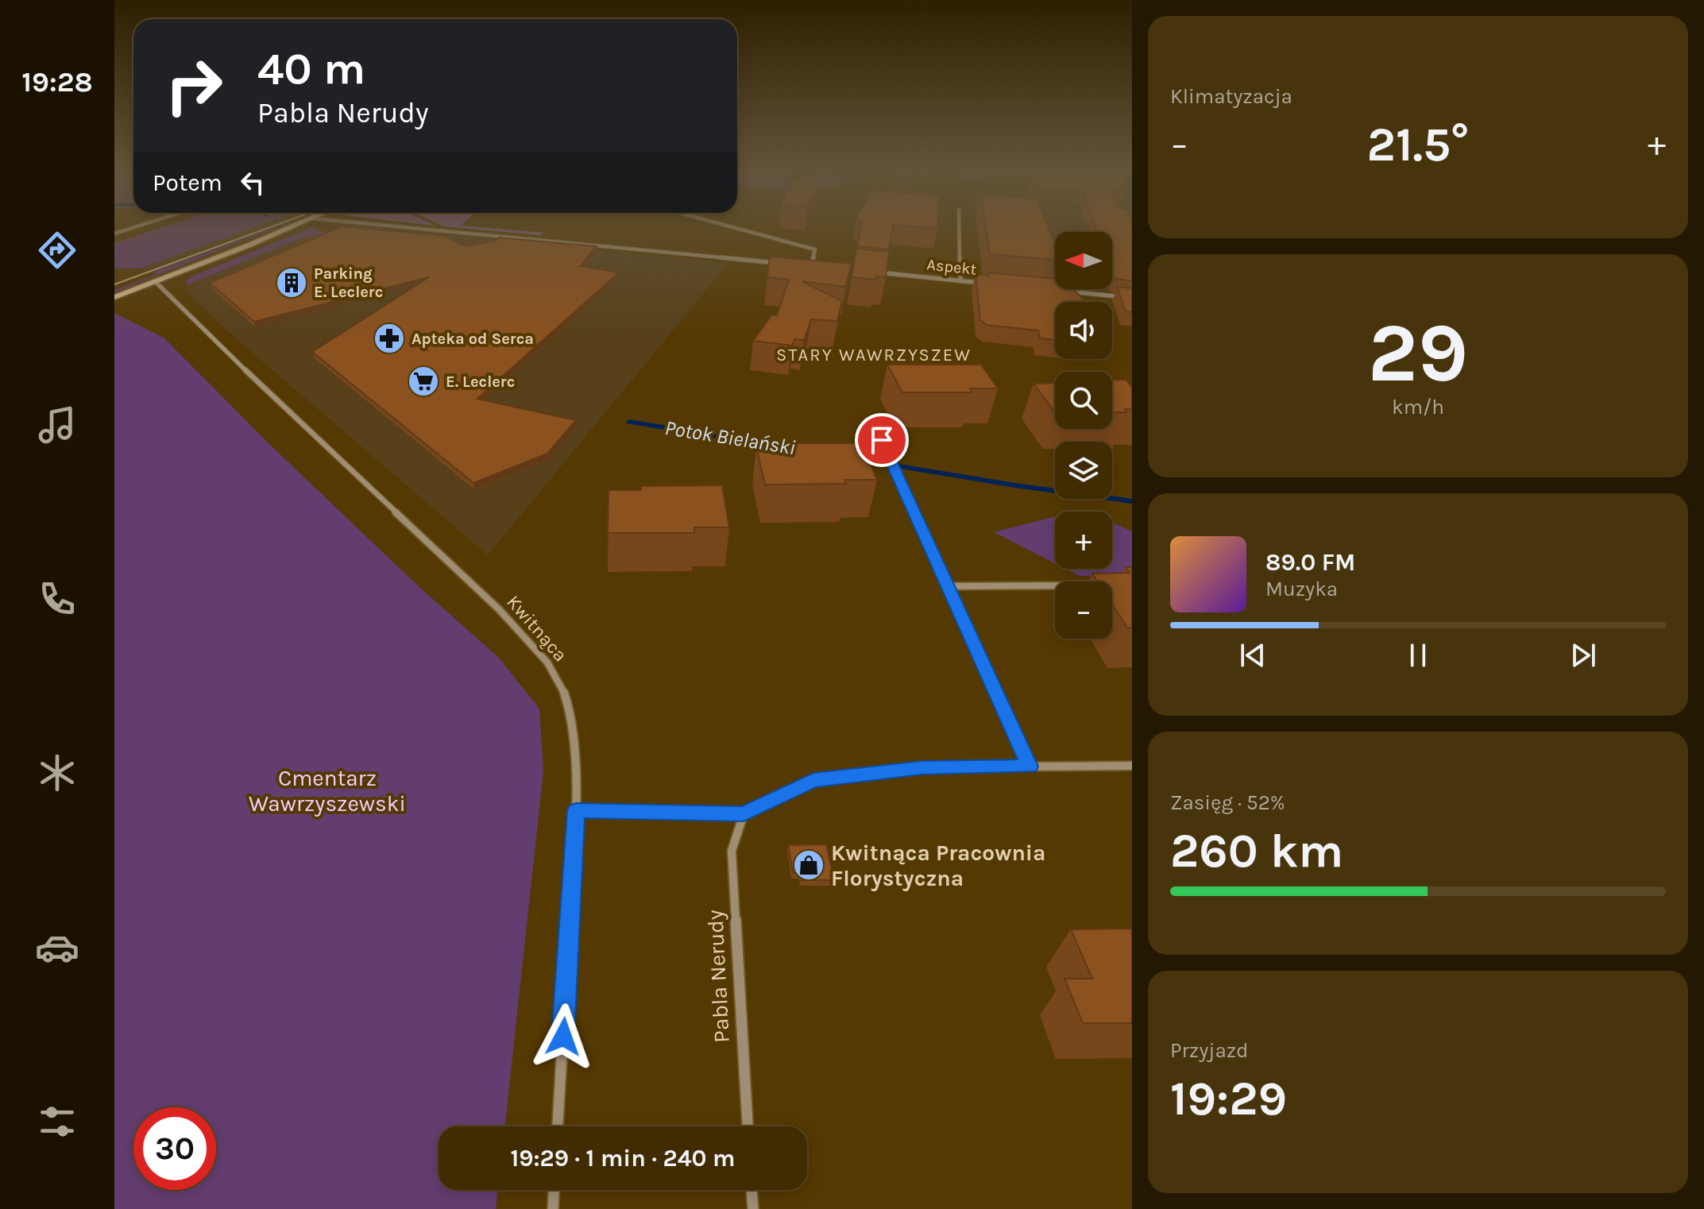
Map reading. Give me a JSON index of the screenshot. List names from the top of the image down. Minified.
{"streets":{"street":["Aspekt","Kwitnąca","Pabla Nerudy"]},"districts":["STARY WAWRZYSZEW"],"water":["Potok Bielański"],"parks":["Cmentarz Wawrzyszewski"],"places":{"building":["Parking E. Leclerc"],"pharmacy":["Apteka od Serca"],"supermarket":["E. Leclerc"],"shop":["Kwitnąca Pracownia Florystyczna"]},"north":"left","page":{"tabs":"19:28","tile":["Klimatyzacja",["29","km/h"],["Zasięg · 52%","260 km"],["Przyjazd","19:29"]],"turn":["40 m","Pabla Nerudy"],"heat":["−","21.5°","+"],"then":"Potem","map_buttons":["+","−"],"song":["89.0 FM","Muzyka"],"limit":"30","trip":"19:29 · 1 min · 240 m"}}
